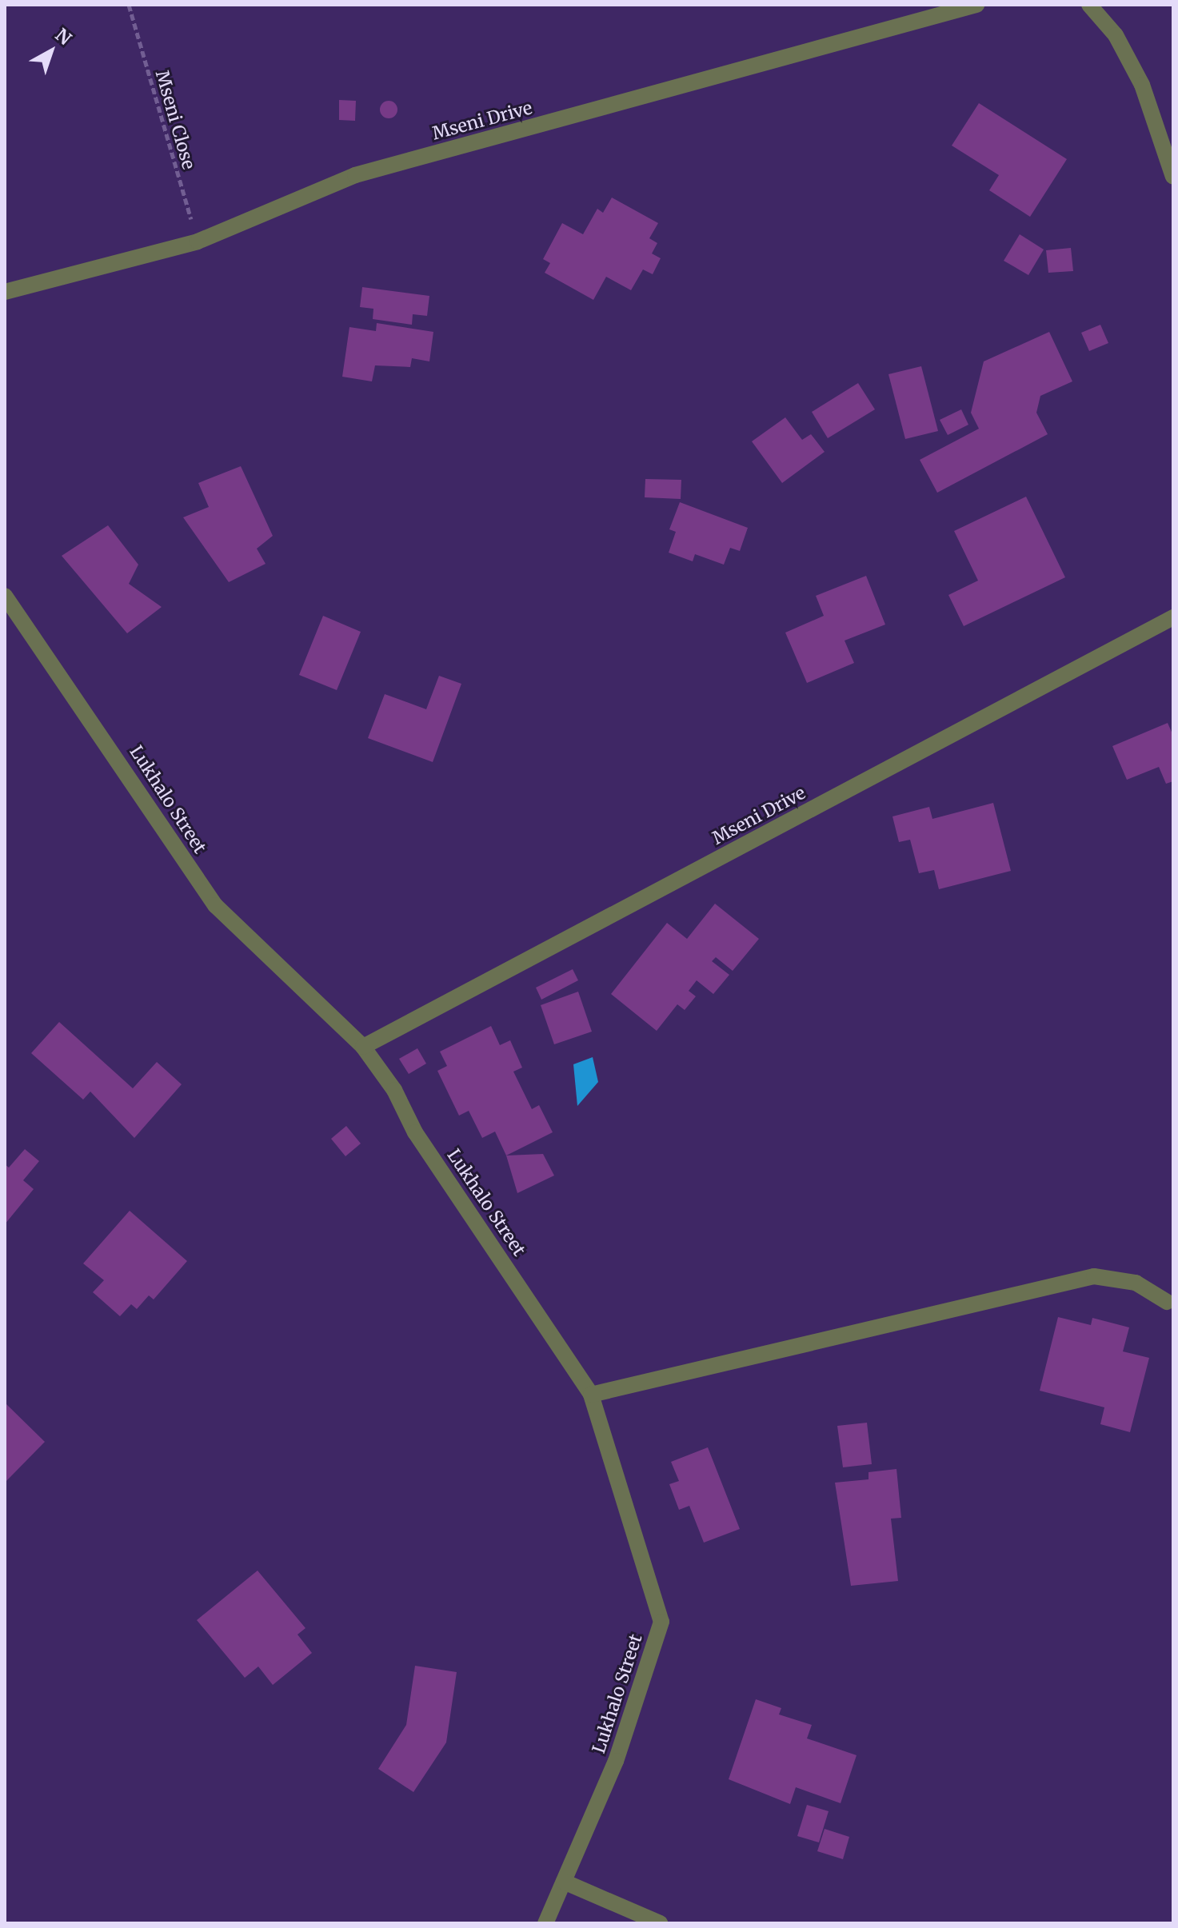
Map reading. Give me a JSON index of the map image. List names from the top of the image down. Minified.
{"streets":{"street":["Mseni Drive","Lukhalo Street"],"path":["Mseni Close"]},"crossings":[["Mseni Close","Mseni Drive"],["Mseni Drive","Lukhalo Street"]],"north":"top right"}
